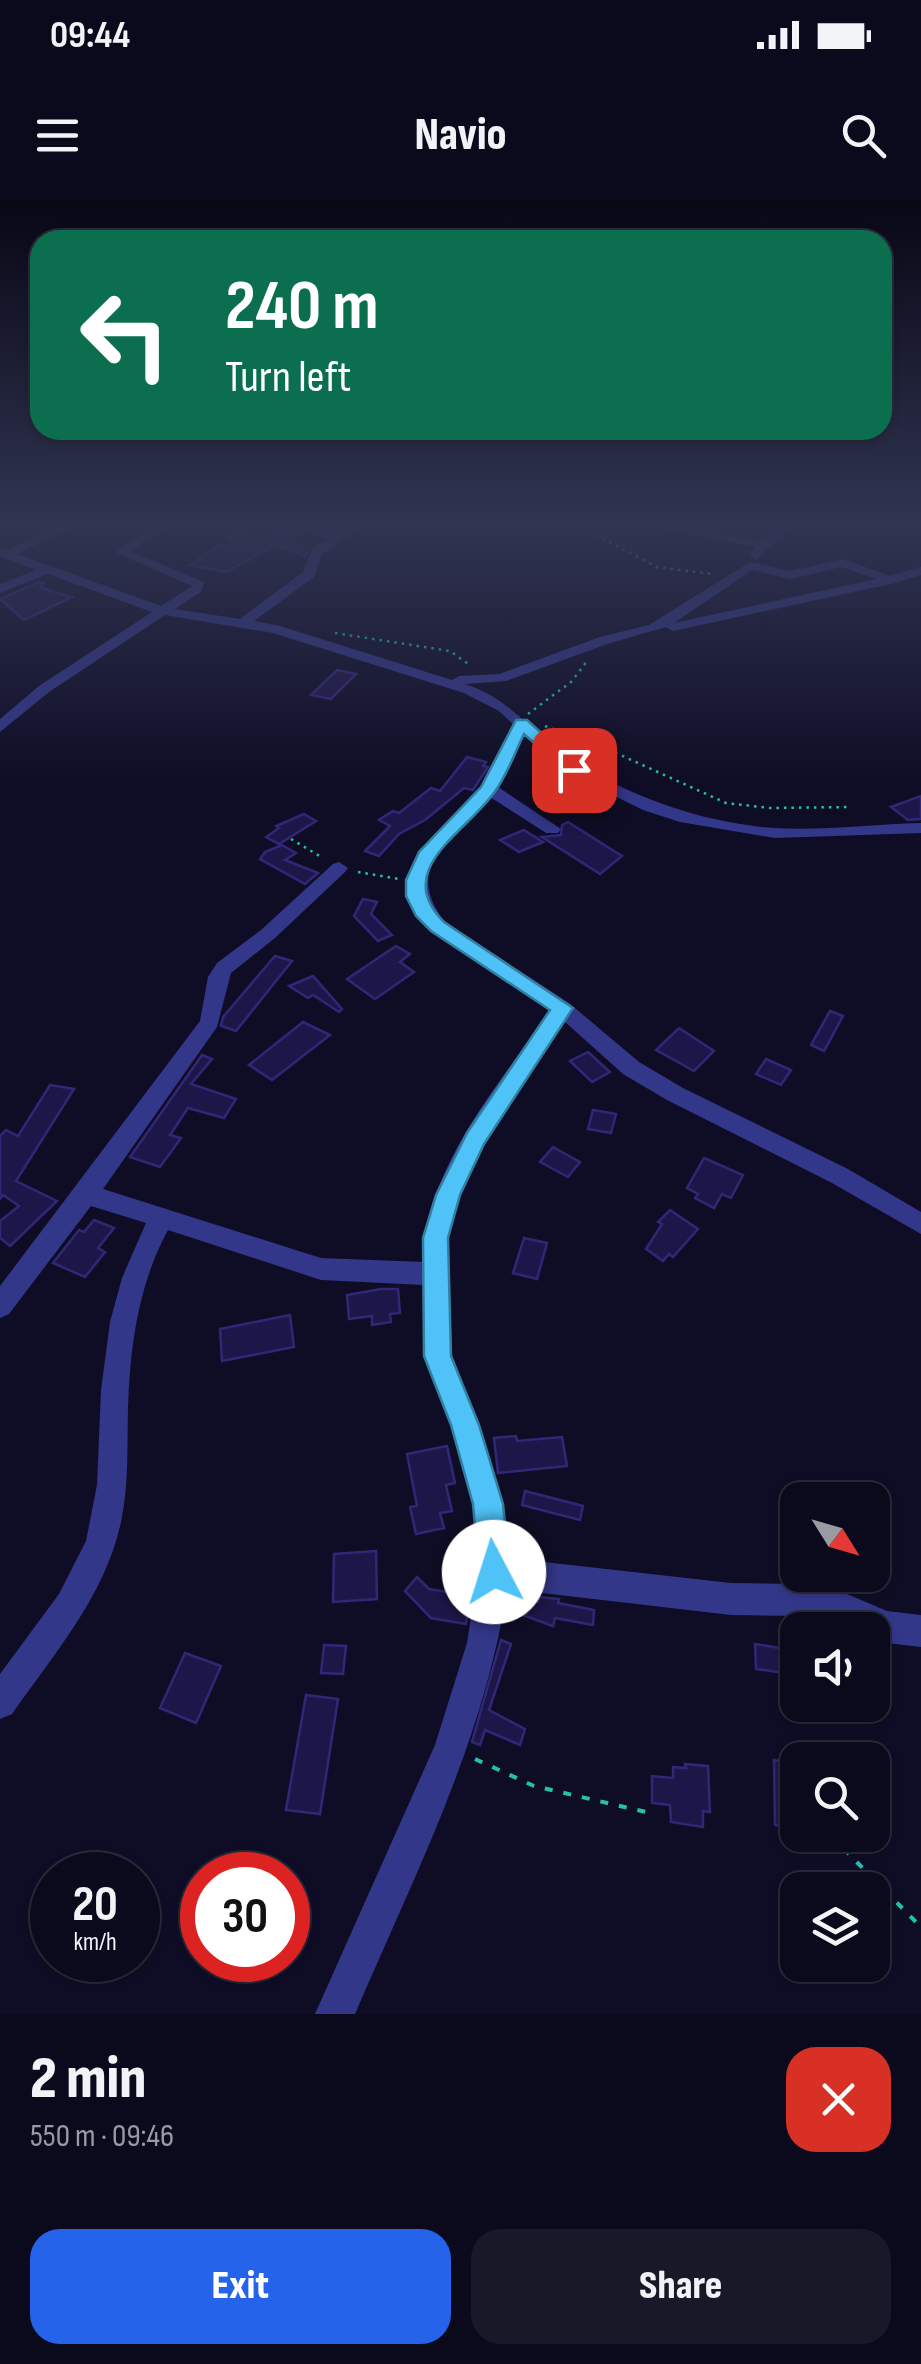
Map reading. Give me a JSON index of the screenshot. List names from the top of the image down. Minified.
{"north":"bottom right","page":{"status":"09:44","header":"Navio","turn":["240 m","Turn left"],"speed":"20 km/h","limit":"30","heading":["2 min","550 m · 09:46"],"buttons":["Exit","Share"]}}
